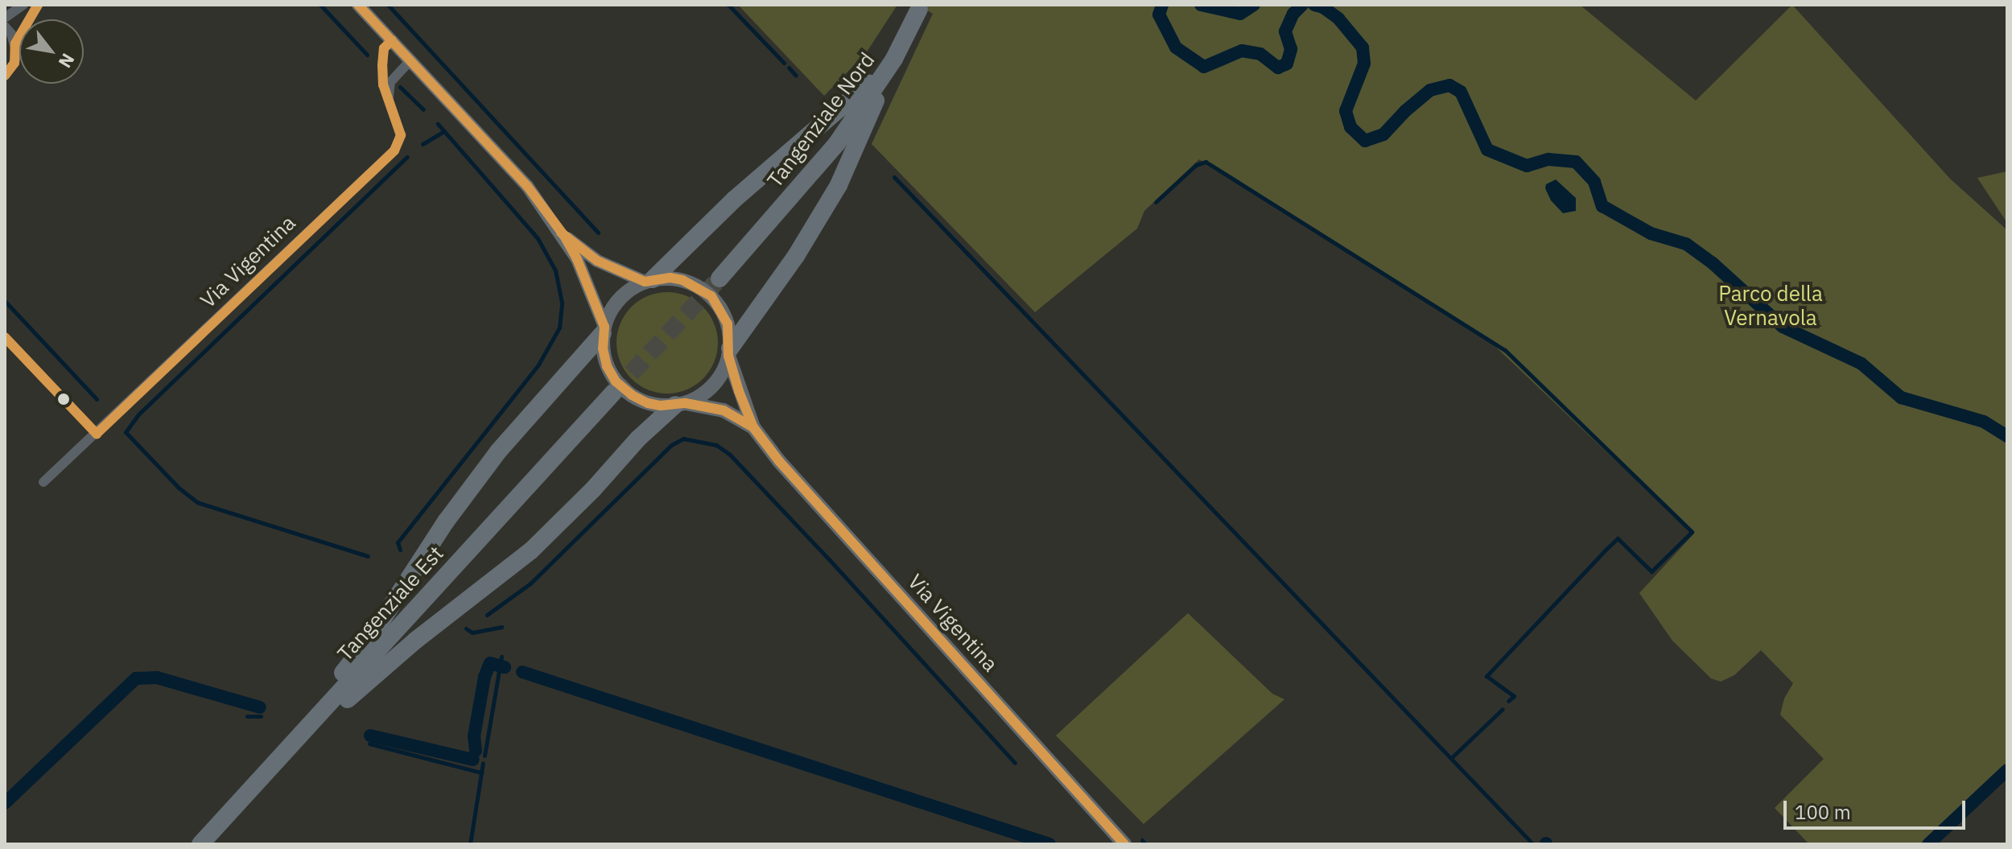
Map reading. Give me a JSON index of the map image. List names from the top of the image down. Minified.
{"streets":{"highway":["Tangenziale Nord","Tangenziale Est"],"main road":["Via Vigentina"]},"parks":["Parco della Vernavola"],"scale_bar":"100 m","north":"bottom right"}
